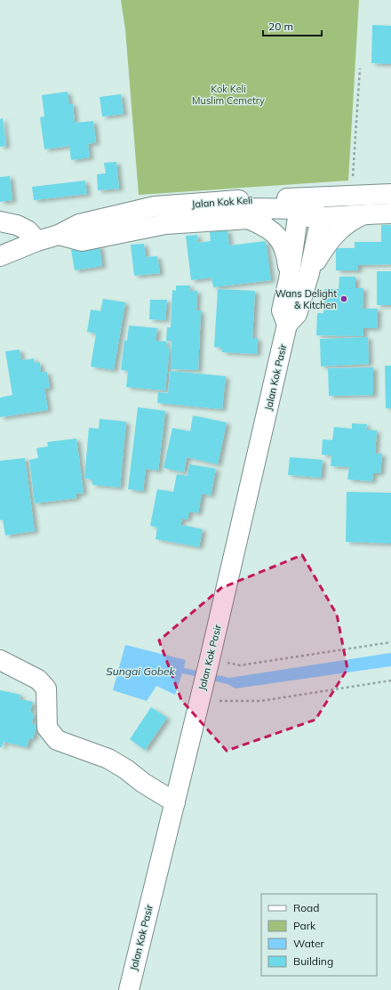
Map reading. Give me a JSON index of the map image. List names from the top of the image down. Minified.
{"streets":{"street":["Jalan Kok Keli","Jalan Kok Pasir"]},"crossings":[["Jalan Kok Keli","Jalan Kok Pasir"]],"water":["Sungai Gobek"],"parks":["Kok Keli Muslim Cemetry"],"places":["Wans Delight & Kitchen"],"legend":["Road","Park","Water","Building"],"scale_bar":"20 m"}
